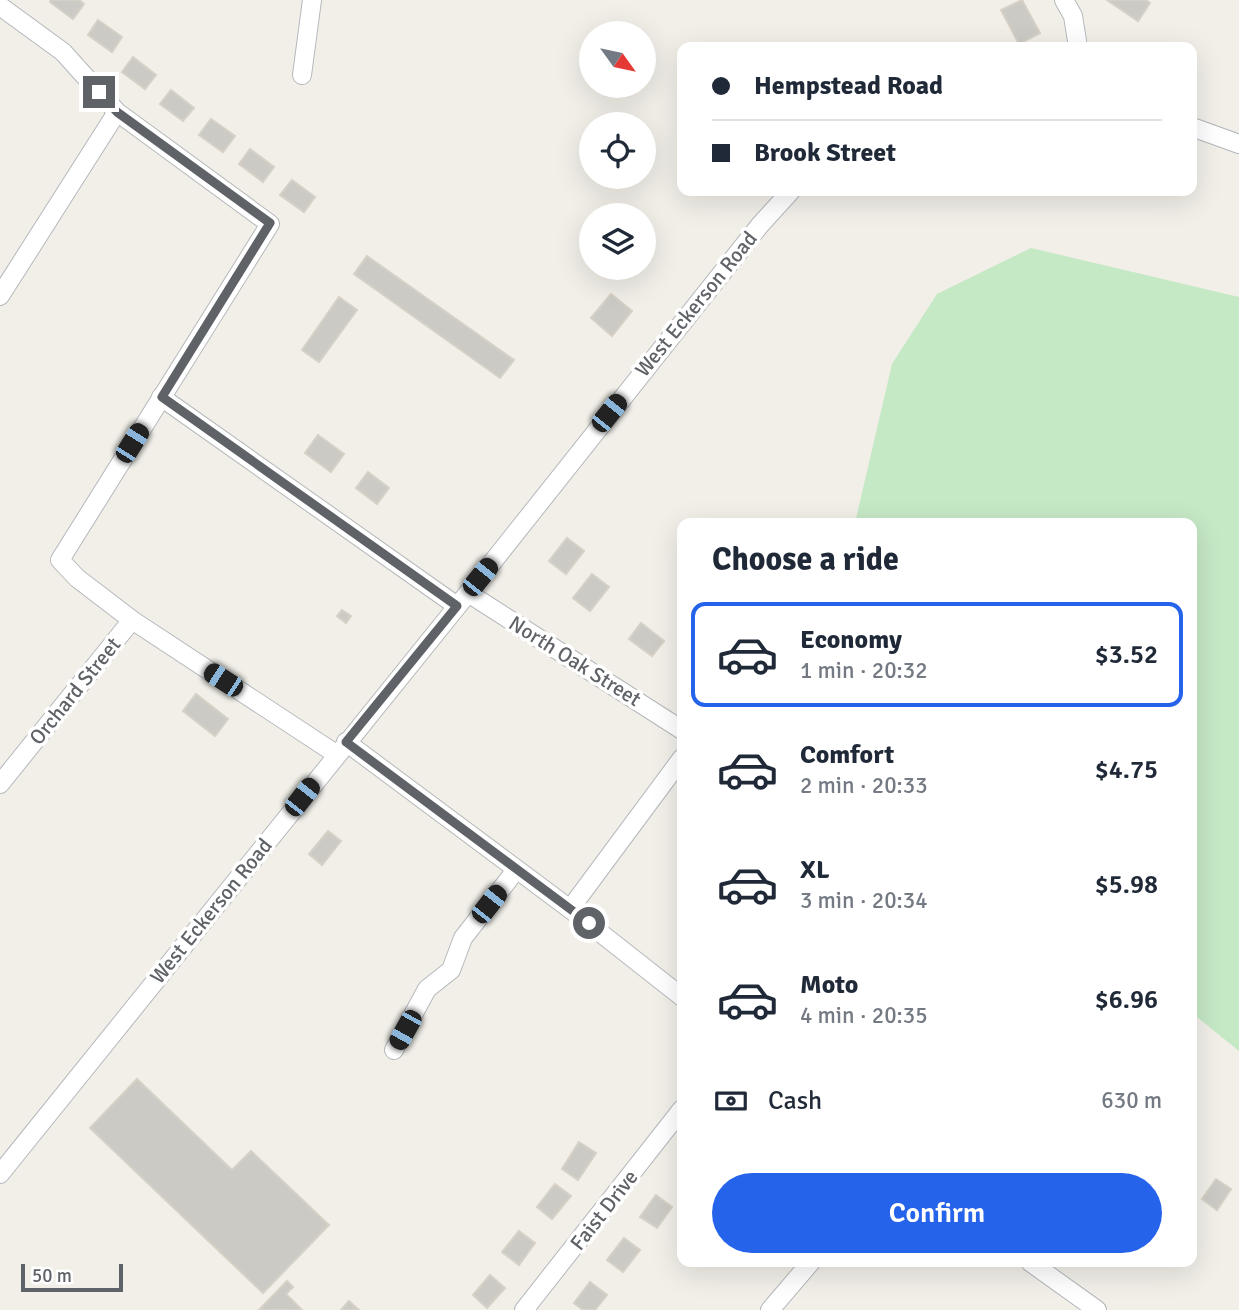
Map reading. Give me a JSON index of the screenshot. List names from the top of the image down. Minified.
{"streets":{"street":["West Eckerson Road","North Oak Street","Orchard Street","Faist Drive"]},"crossings":[["West Eckerson Road","North Oak Street"],["North Oak Street","Orchard Street"]],"scale_bar":"50 m","north":"bottom right","page":{"banner":["Hempstead Road","Brook Street"],"heading":"Choose a ride","list":[{"name":"Economy","note":"1 min · 20:32","value":"$3.52"},{"name":"Comfort","note":"2 min · 20:33","value":"$4.75"},{"name":"XL","note":"3 min · 20:34","value":"$5.98"},{"name":"Moto","note":"4 min · 20:35","value":"$6.96"}],"pay":["Cash","630 m"],"buttons":"Confirm","scale":"50 m"}}
